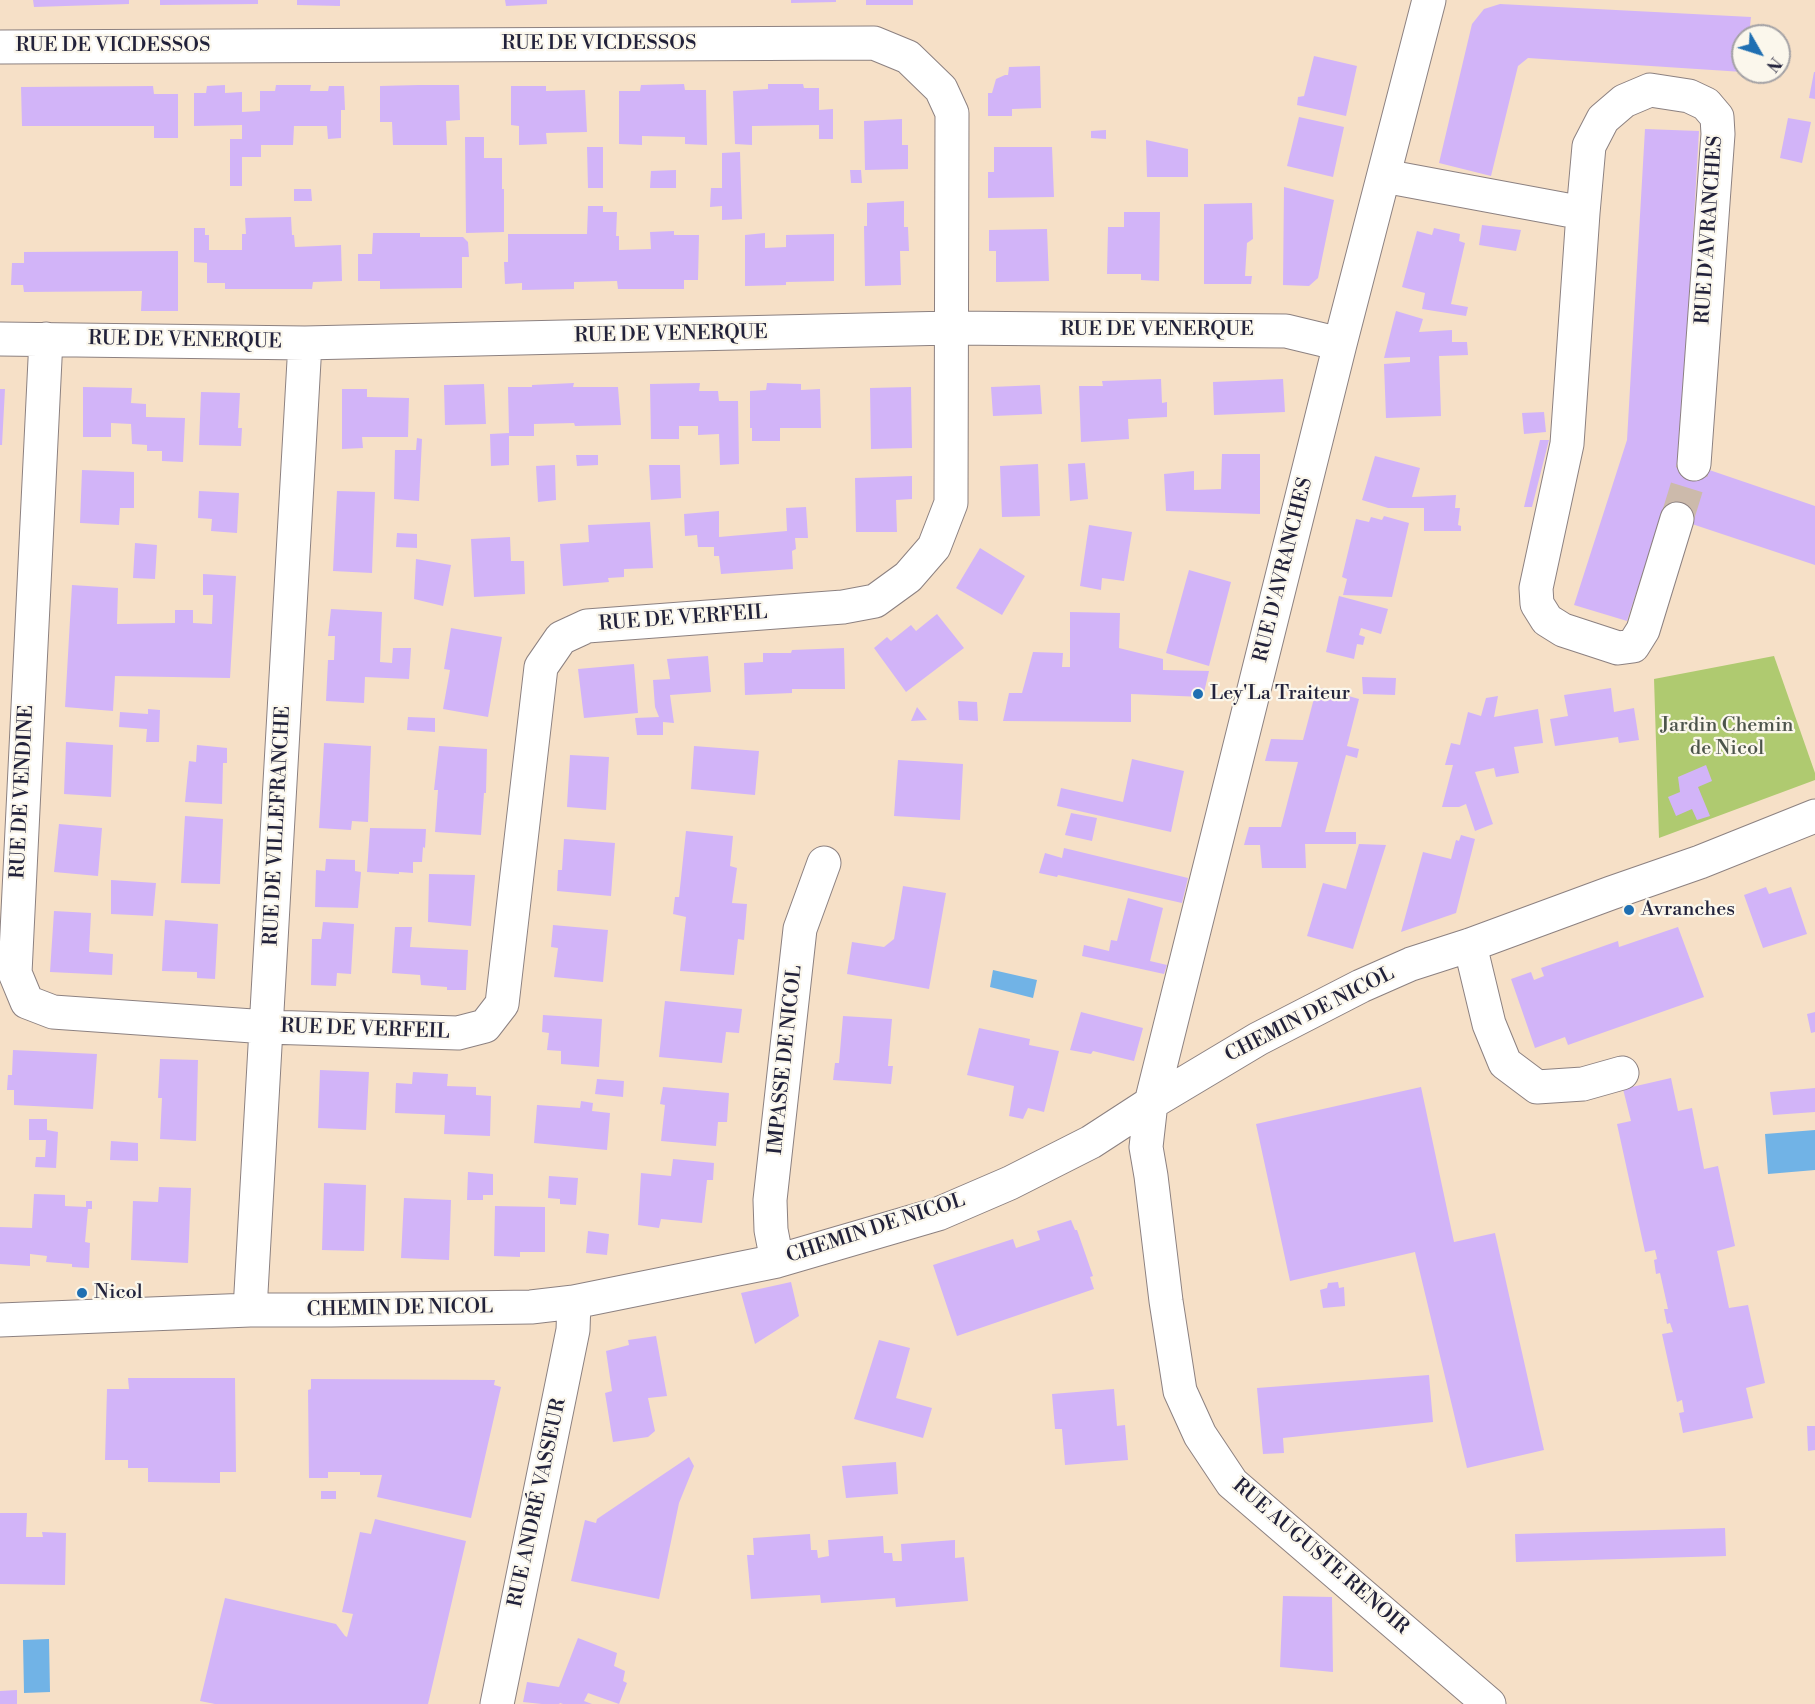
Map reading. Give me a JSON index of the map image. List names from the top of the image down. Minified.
{"streets":{"street":["RUE DE VICDESSOS","RUE D'AVRANCHES","RUE DE VENERQUE","RUE DE VERFEIL","RUE DE VENDINE","RUE DE VILLEFRANCHE","CHEMIN DE NICOL","IMPASSE DE NICOL","RUE ANDRÉ VASSEUR","RUE AUGUSTE RENOIR"]},"crossings":[["RUE DE VICDESSOS","RUE DE VENERQUE"],["RUE DE VICDESSOS","RUE DE VERFEIL"],["RUE D'AVRANCHES","RUE DE VENERQUE"],["RUE D'AVRANCHES","CHEMIN DE NICOL"],["RUE D'AVRANCHES","RUE AUGUSTE RENOIR"],["RUE DE VENERQUE","RUE DE VERFEIL"],["RUE DE VENERQUE","RUE DE VENDINE"],["RUE DE VENERQUE","RUE DE VILLEFRANCHE"],["RUE DE VERFEIL","RUE DE VENDINE"],["RUE DE VERFEIL","RUE DE VILLEFRANCHE"],["RUE DE VENDINE","RUE DE VILLEFRANCHE"],["RUE DE VILLEFRANCHE","CHEMIN DE NICOL"],["CHEMIN DE NICOL","IMPASSE DE NICOL"],["CHEMIN DE NICOL","RUE ANDRÉ VASSEUR"],["CHEMIN DE NICOL","RUE AUGUSTE RENOIR"]],"parks":["Jardin Chemin de Nicol"],"places":["Ley'La Traiteur","Avranches","Nicol"],"north":"bottom right"}
